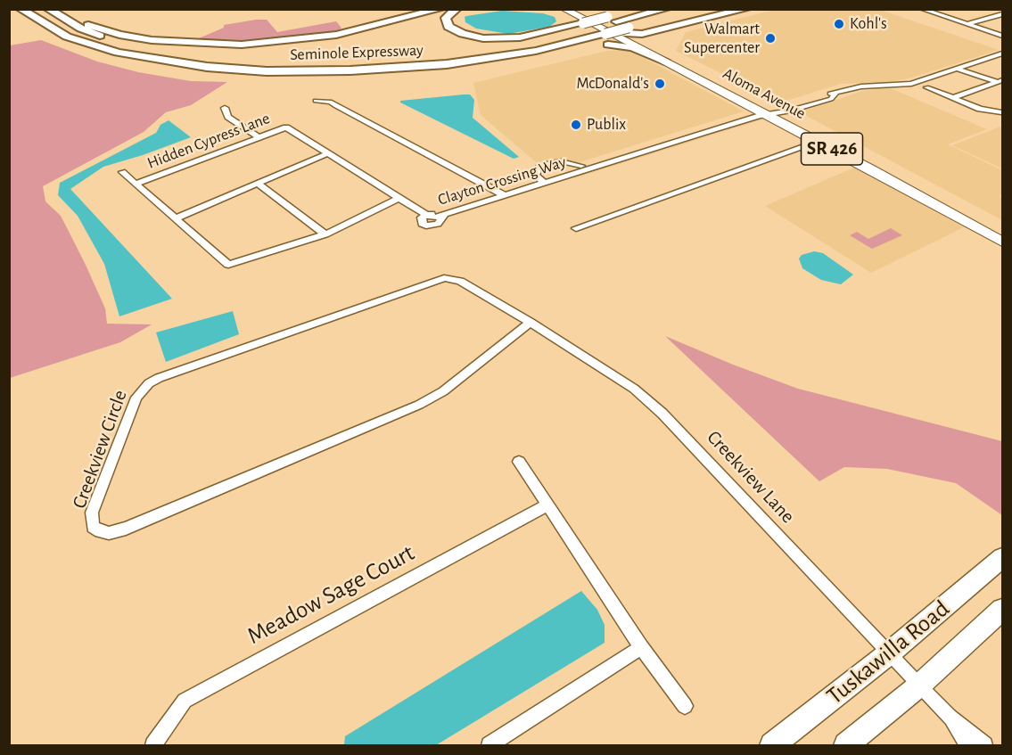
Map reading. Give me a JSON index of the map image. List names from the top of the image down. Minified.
{"streets":{"highway":["Seminole Expressway"],"main road":["Aloma Avenue","SR 426","Tuskawilla Road"],"street":["Hidden Cypress Lane","Clayton Crossing Way","Creekview Circle","Creekview Lane","Meadow Sage Court"]},"crossings":[["Seminole Expressway","Aloma Avenue"],["Aloma Avenue","Clayton Crossing Way"],["Hidden Cypress Lane","Clayton Crossing Way"],["Creekview Circle","Creekview Lane"],["Creekview Lane","Tuskawilla Road"]],"places":["Kohl's","Walmart Supercenter","McDonald's","Publix"]}
